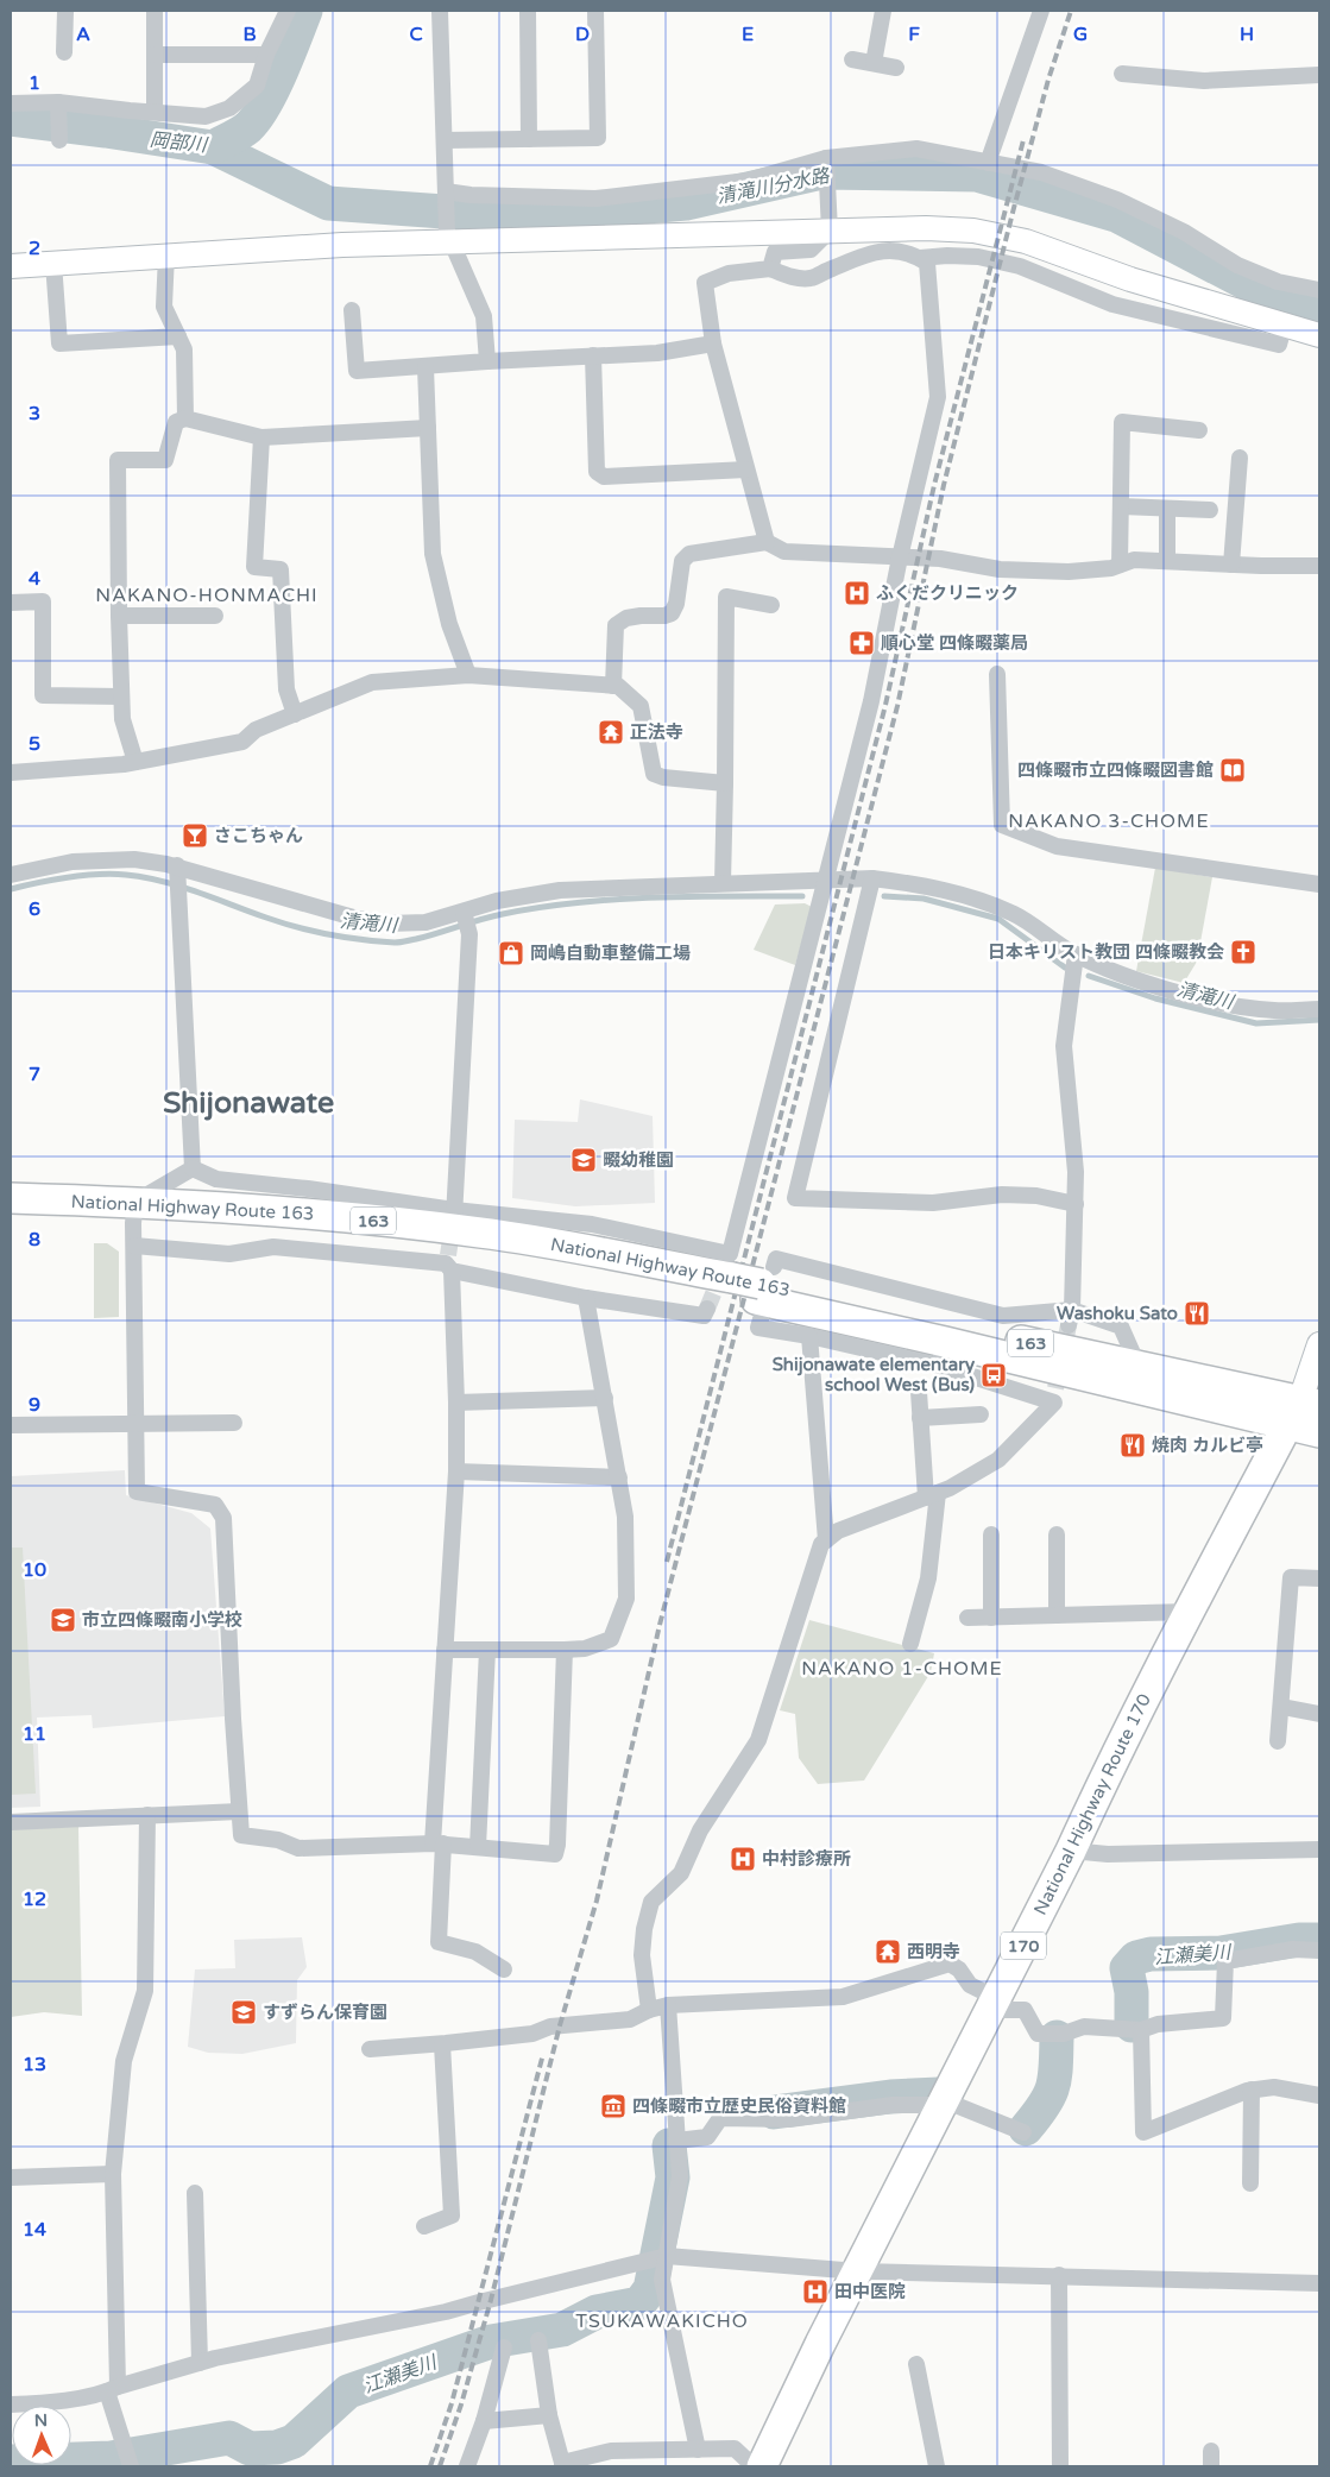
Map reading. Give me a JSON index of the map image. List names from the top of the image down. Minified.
{"streets":{"highway":["National Highway Route 163","163","National Highway Route 170","170"]},"crossings":[["National Highway Route 163","163"],["National Highway Route 163","National Highway Route 170"],["163","National Highway Route 170"]],"districts":["NAKANO-HONMACHI","NAKANO 3-CHOME","Shijonawate","NAKANO 1-CHOME","TSUKAWAKICHO"],"water":["岡部川","清滝川分水路","清滝川","江瀬美川"],"places":{"hospital":["ふくだクリニック","中村診療所","田中医院"],"pharmacy":["順心堂 四條畷薬局"],"temple":["正法寺","西明寺"],"library":["四條畷市立四條畷図書館"],"bar":["さこちゃん"],"church":["日本キリスト教団 四條畷教会"],"shop":["岡嶋自動車整備工場"],"school or university":["畷幼稚園","市立四條畷南小学校","すずらん保育園"],"restaurant":["Washoku Sato","焼肉 カルビ亭"],"bus stop":["Shijonawate elementary school West (Bus)"],"museum":["四條畷市立歴史民俗資料館"]},"north":"top","grid":{"columns":["A","B","C","D","E","F","G","H"],"rows":["1","2","3","4","5","6","7","8","9","10","11","12","13","14"]}}
